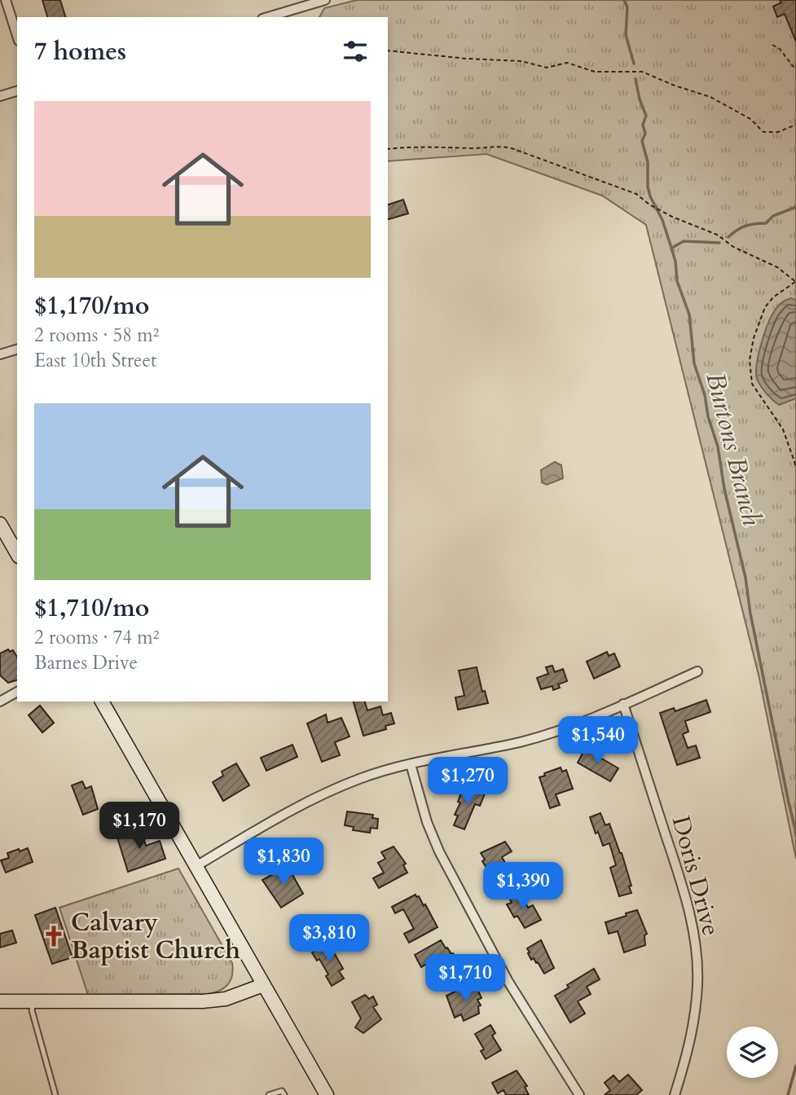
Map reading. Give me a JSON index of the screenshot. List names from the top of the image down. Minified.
{"streets":{"street":["Doris Drive"]},"water":["Burtons Branch"],"places":{"church":["Calvary Baptist Church"]},"page":{"heading":"7 homes","list":[{"name":"$1,170/mo","note":"2 rooms · 58 m² · East 10th Street"},{"name":"$1,710/mo","note":"2 rooms · 74 m² · Barnes Drive"}],"price":["$1,540","$1,270","$1,170","$1,830","$1,390","$3,810","$1,710"]}}
